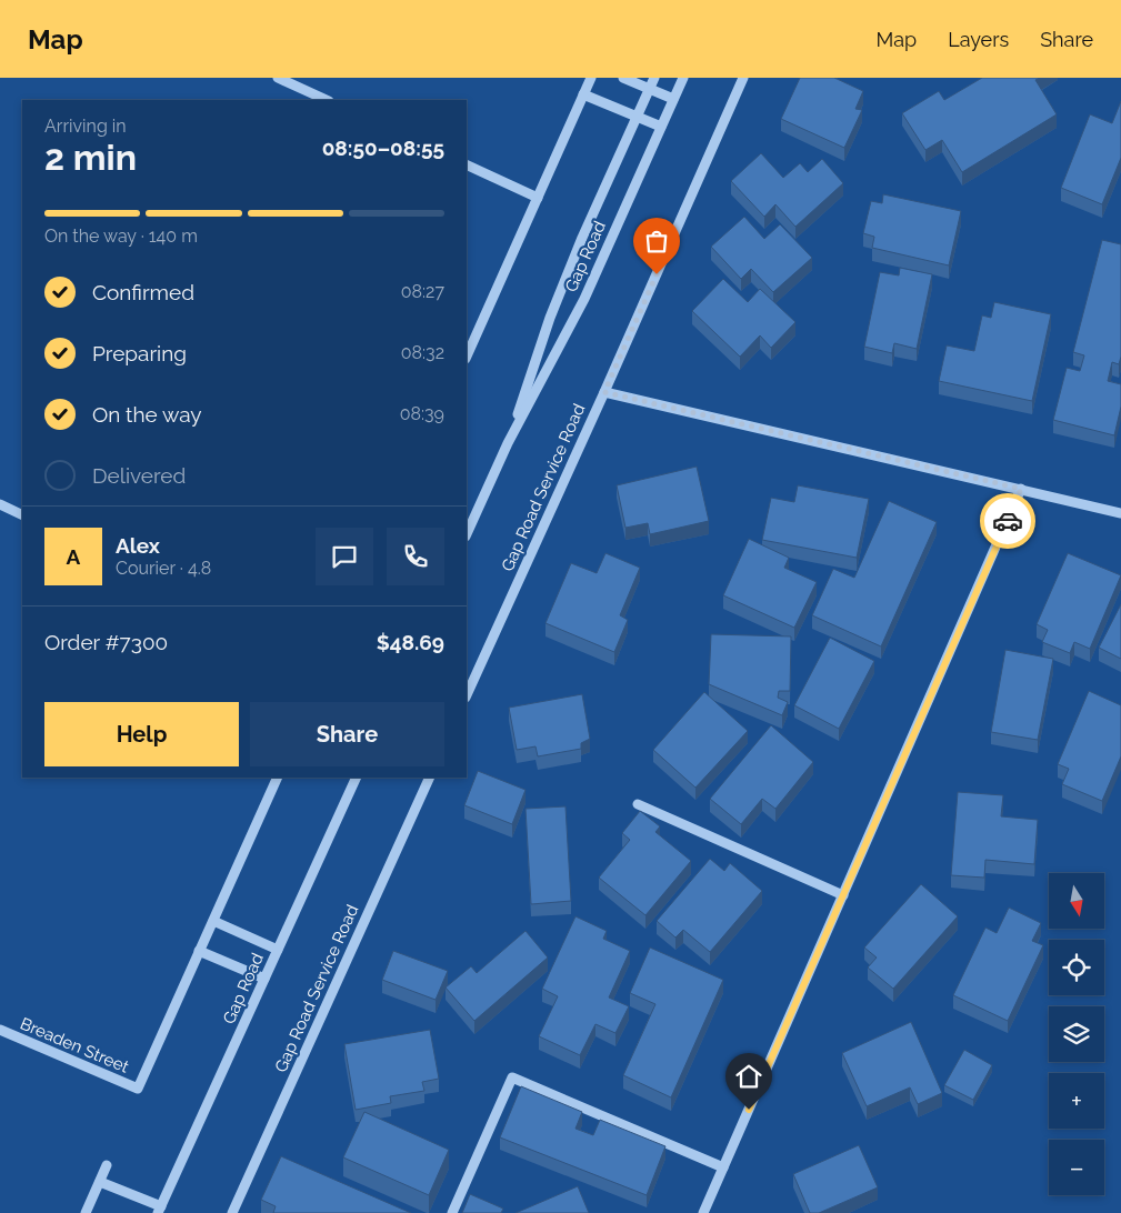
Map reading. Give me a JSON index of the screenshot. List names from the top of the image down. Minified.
{"streets":{"street":["Gap Road","Gap Road Service Road","Breaden Street"]},"north":"bottom","page":{"header":"Map","nav":["Map","Layers","Share"],"heading":["2 min","Arriving in","08:50–08:55"],"panel":["Alex","Courier · 4.8","Order #7300","$48.69"],"bar":"On the way · 140 m","list":[["Confirmed","08:27"],["Preparing","08:32"],["On the way","08:39"],"Delivered"],"round":"A","buttons":["Help","Share"],"map_buttons":["+","−"]}}
